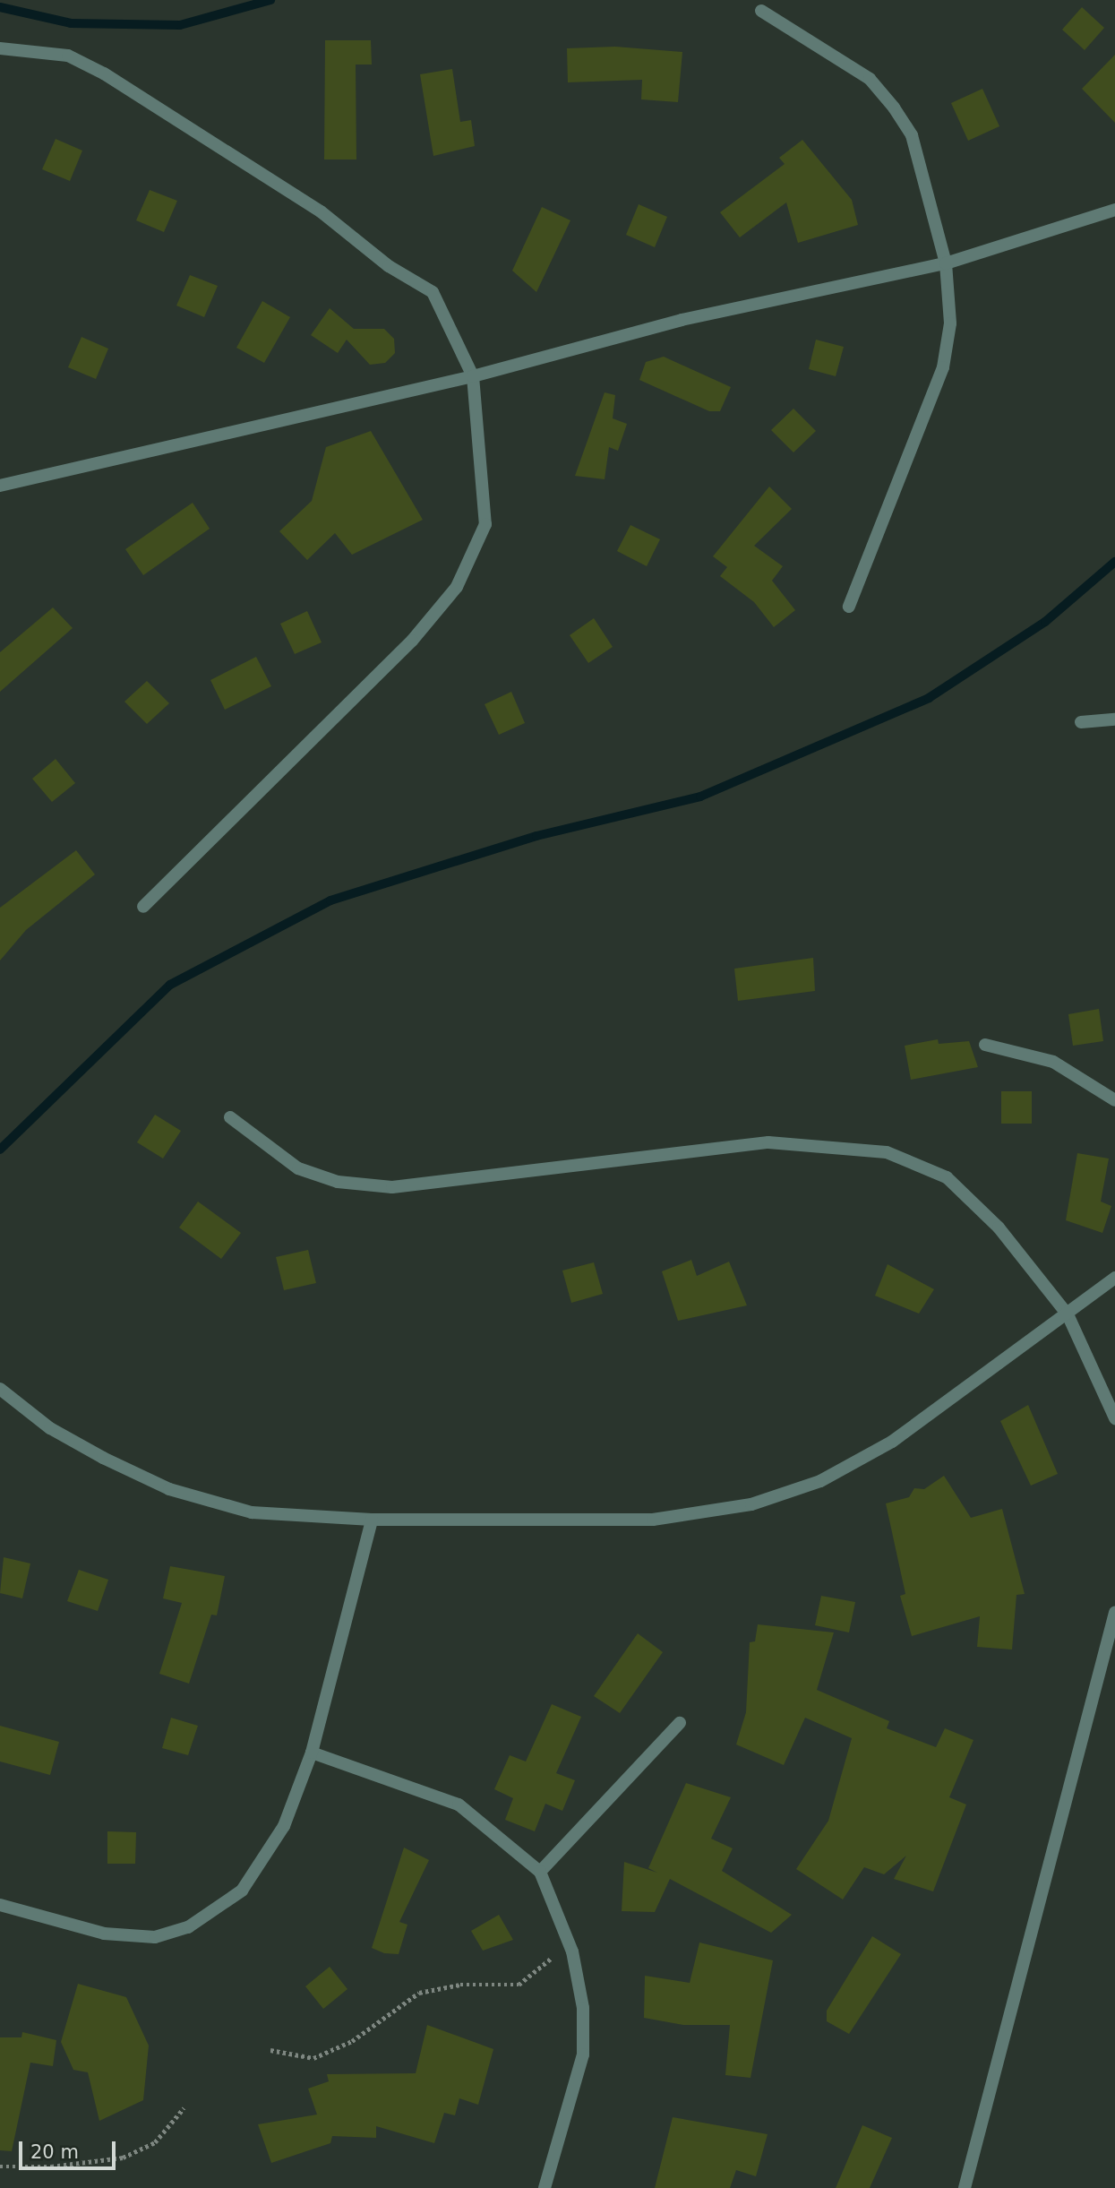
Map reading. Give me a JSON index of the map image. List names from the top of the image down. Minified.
{"scale_bar":"20 m"}
